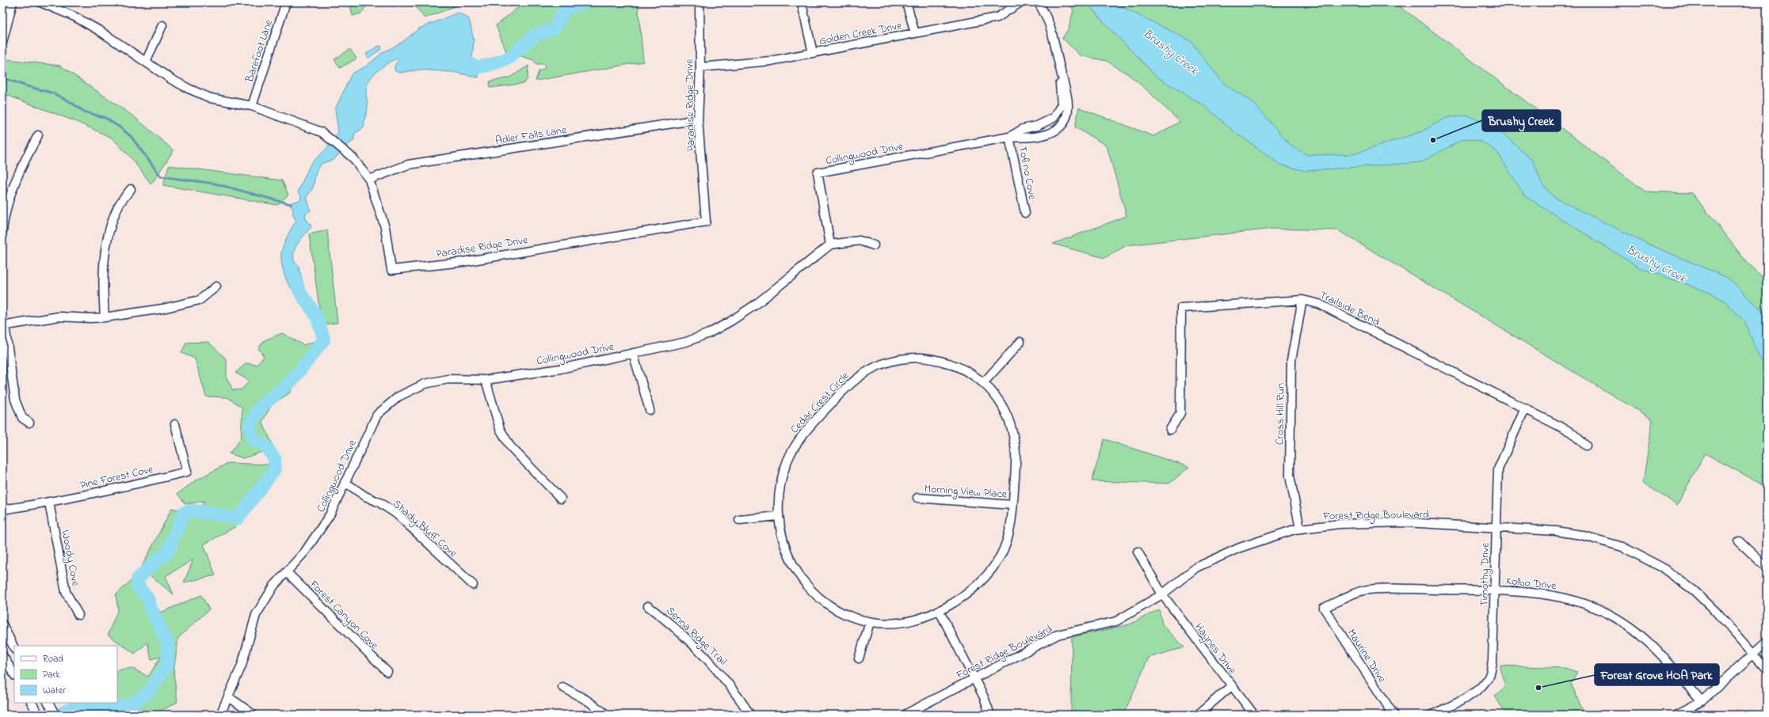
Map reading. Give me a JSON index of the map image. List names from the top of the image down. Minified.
{"streets":{"street":["Golden Creek Drive","Barefoot Lane","Paradise Ridge Drive","Adler Falls Lane","Collingwood Drive","Tofino Cove","Trailside Bend","Cedar Crest Circle","Cross Hill Run","Pine Forest Cove","Morning View Place","Forest Ridge Boulevard","Shady Bluff Cove","Woody Cove","Timothy Drive","Kolbo Drive","Forest Canyon Cove","Senna Ridge Trail","Haynes Drive","Maurine Drive"]},"crossings":[["Golden Creek Drive","Paradise Ridge Drive"],["Barefoot Lane","Paradise Ridge Drive"],["Paradise Ridge Drive","Adler Falls Lane"],["Collingwood Drive","Tofino Cove"],["Collingwood Drive","Shady Bluff Cove"],["Collingwood Drive","Forest Canyon Cove"],["Trailside Bend","Cross Hill Run"],["Trailside Bend","Timothy Drive"],["Cedar Crest Circle","Morning View Place"],["Cross Hill Run","Forest Ridge Boulevard"],["Pine Forest Cove","Woody Cove"],["Forest Ridge Boulevard","Timothy Drive"],["Forest Ridge Boulevard","Haynes Drive"],["Timothy Drive","Kolbo Drive"],["Kolbo Drive","Maurine Drive"]],"water":["Brushy Creek"],"places":["Brushy Creek","Forest Grove HOA Park"],"legend":["Road","Park","Water"]}
